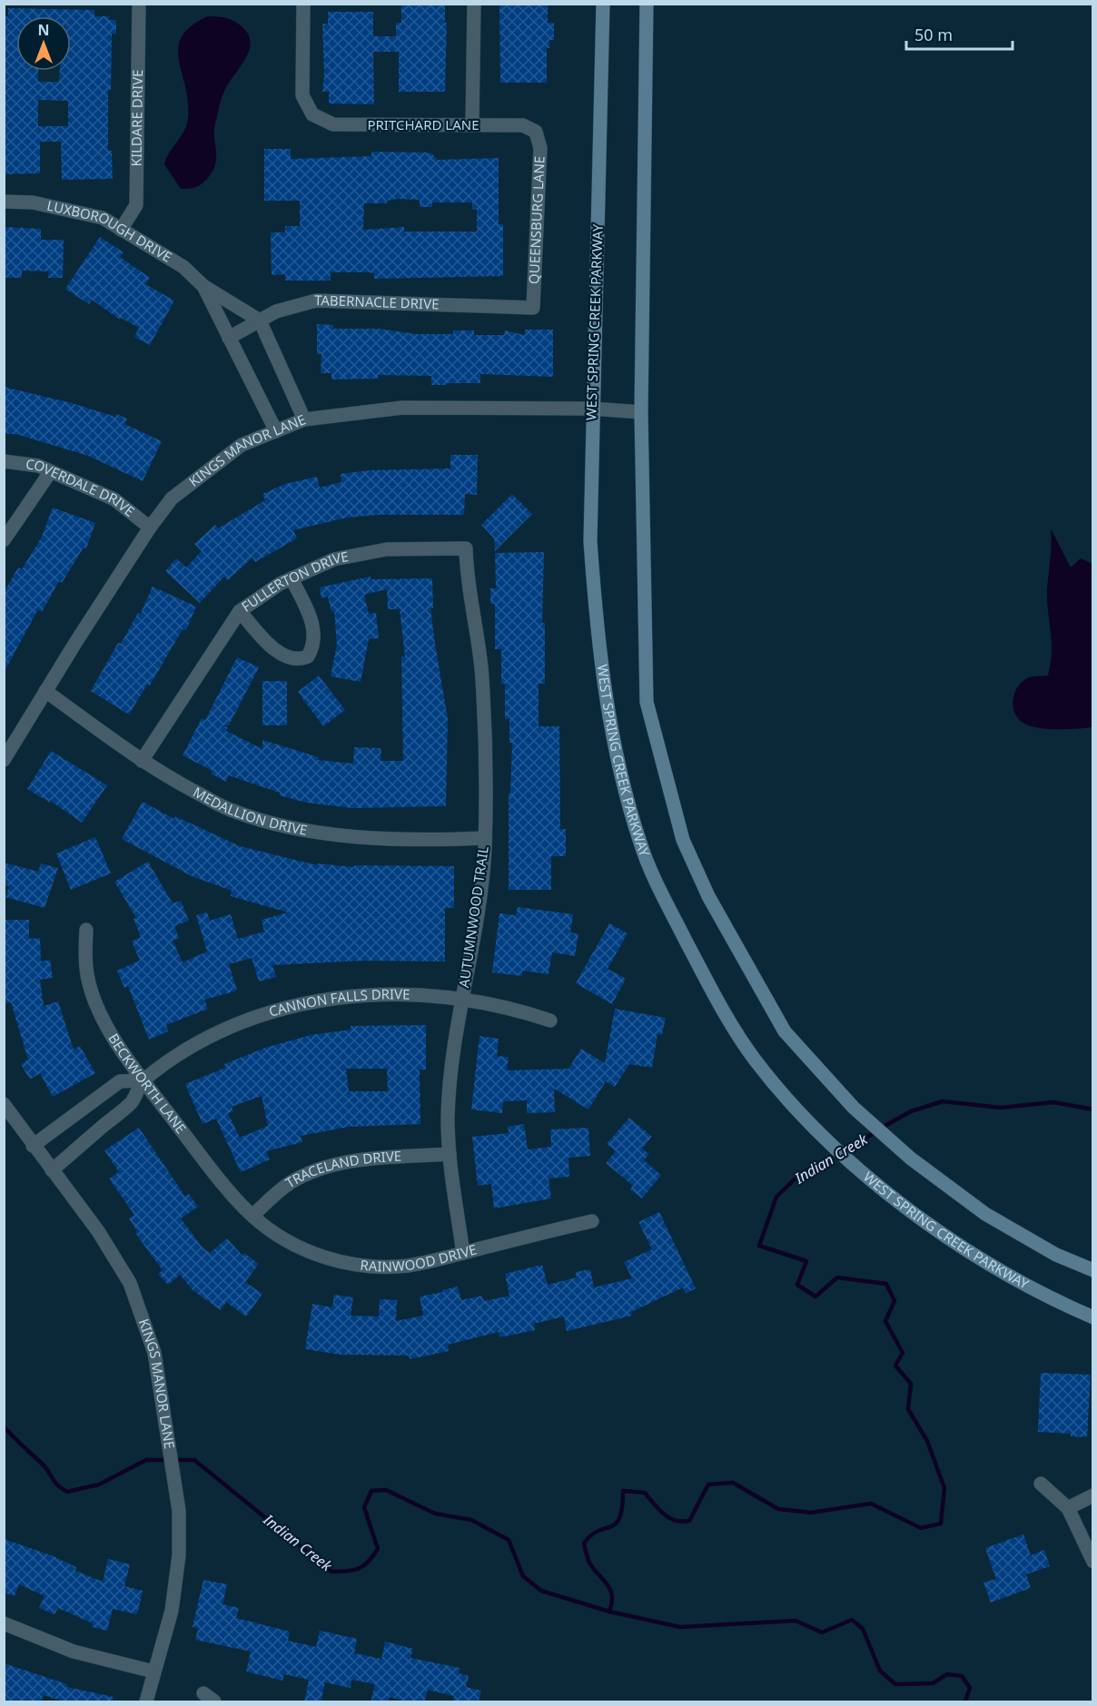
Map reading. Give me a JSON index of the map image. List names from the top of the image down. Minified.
{"streets":{"main road":["WEST SPRING CREEK PARKWAY"],"street":["KILDARE DRIVE","PRITCHARD LANE","QUEENSBURG LANE","LUXBOROUGH DRIVE","TABERNACLE DRIVE","KINGS MANOR LANE","COVERDALE DRIVE","FULLERTON DRIVE","MEDALLION DRIVE","AUTUMNWOOD TRAIL","CANNON FALLS DRIVE","BECKWORTH LANE","TRACELAND DRIVE","RAINWOOD DRIVE"]},"crossings":[["KILDARE DRIVE","LUXBOROUGH DRIVE"],["PRITCHARD LANE","QUEENSBURG LANE"],["QUEENSBURG LANE","TABERNACLE DRIVE"],["LUXBOROUGH DRIVE","TABERNACLE DRIVE"],["LUXBOROUGH DRIVE","KINGS MANOR LANE"],["WEST SPRING CREEK PARKWAY","KINGS MANOR LANE"],["KINGS MANOR LANE","COVERDALE DRIVE"],["KINGS MANOR LANE","MEDALLION DRIVE"],["KINGS MANOR LANE","CANNON FALLS DRIVE"],["FULLERTON DRIVE","MEDALLION DRIVE"],["FULLERTON DRIVE","AUTUMNWOOD TRAIL"],["MEDALLION DRIVE","AUTUMNWOOD TRAIL"],["AUTUMNWOOD TRAIL","CANNON FALLS DRIVE"],["AUTUMNWOOD TRAIL","TRACELAND DRIVE"],["AUTUMNWOOD TRAIL","RAINWOOD DRIVE"],["CANNON FALLS DRIVE","BECKWORTH LANE"],["BECKWORTH LANE","TRACELAND DRIVE"],["BECKWORTH LANE","RAINWOOD DRIVE"],["TRACELAND DRIVE","RAINWOOD DRIVE"]],"water":["Indian Creek"],"scale_bar":"50 m","north":"top"}
